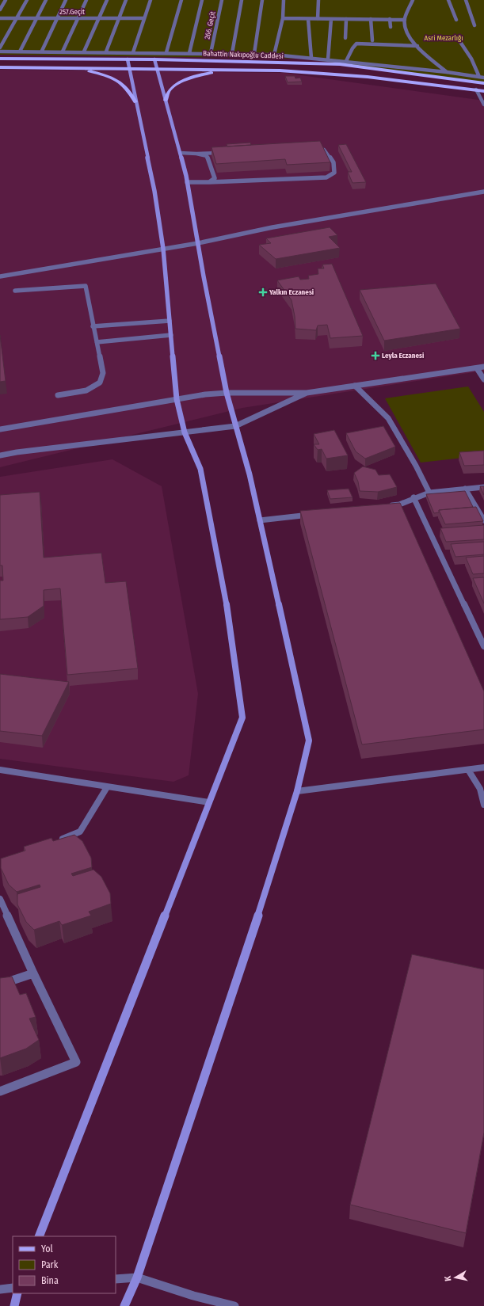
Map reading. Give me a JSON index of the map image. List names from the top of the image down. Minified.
{"streets":{"main road":["Bahattin Nakıpoğlu Caddesi"],"street":["257.Geçit","266. Geçit"]},"parks":["Asri Mezarlığı"],"places":{"health":["Yalkın Eczanesi","Leyla Eczanesi"]},"legend":["Yol","Park","Bina"],"north":"left"}
